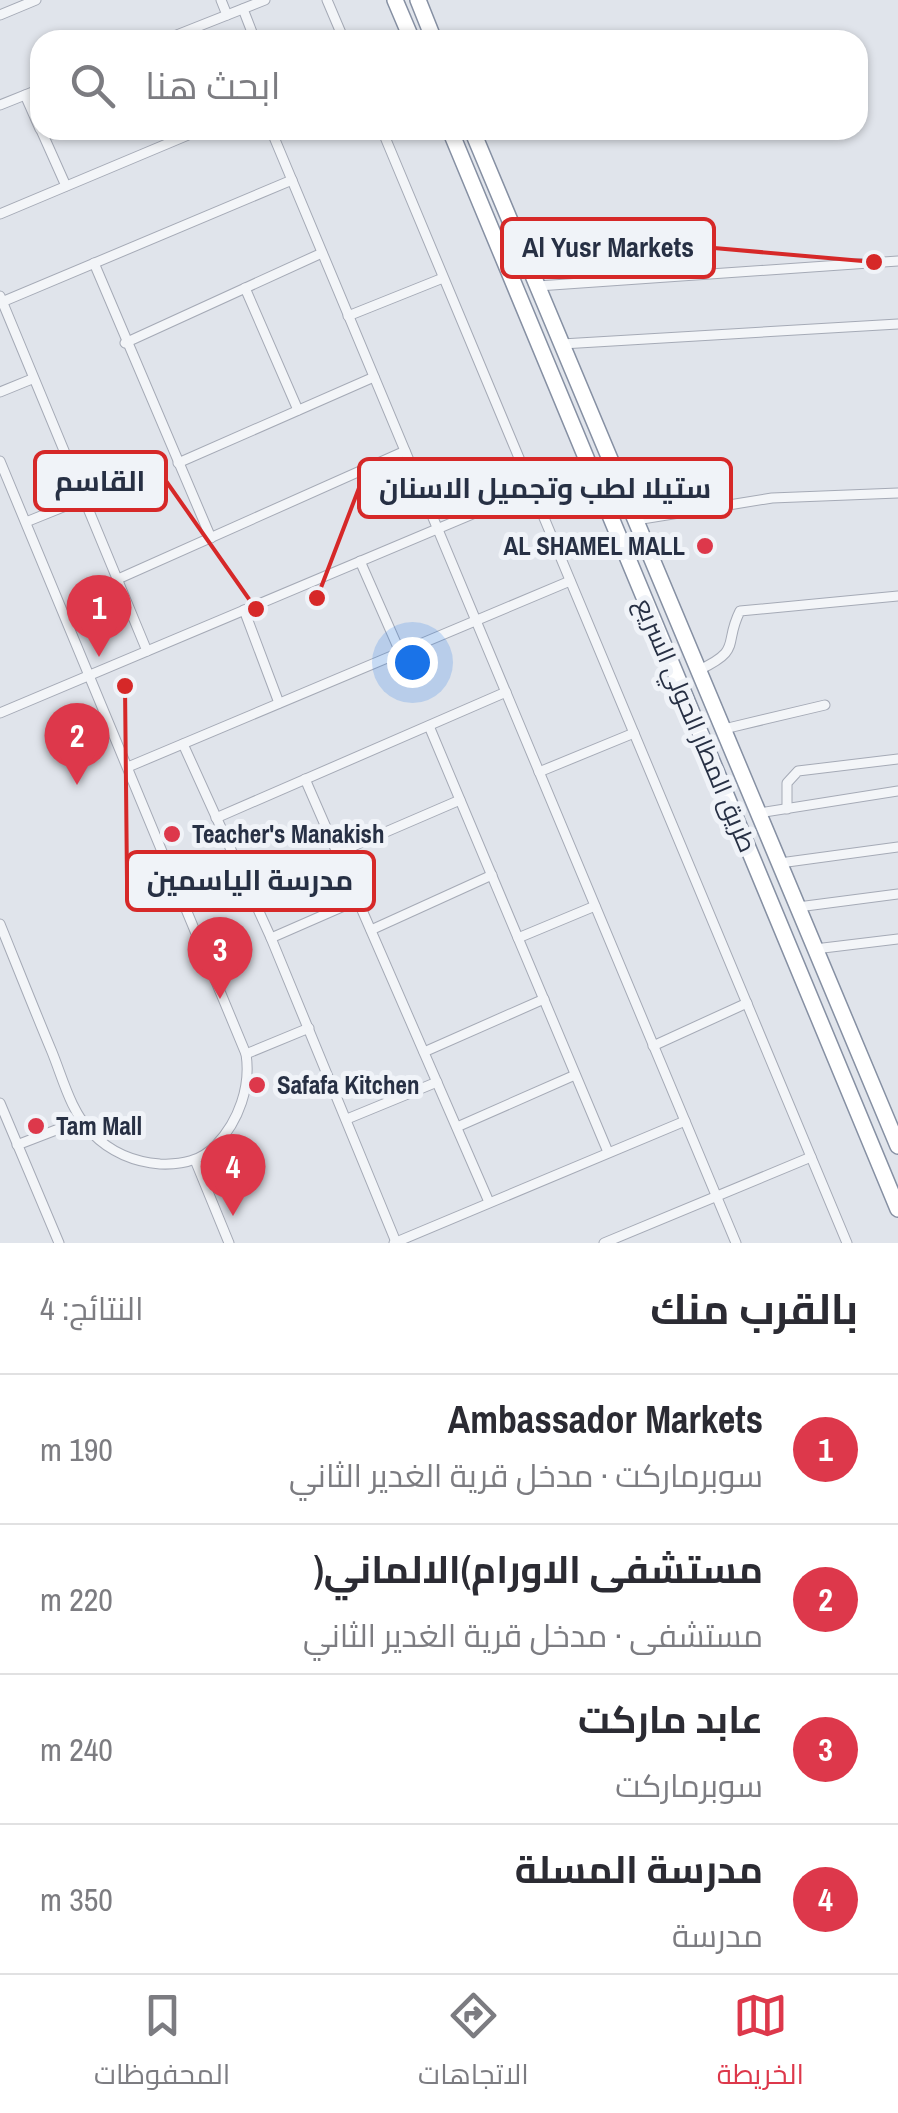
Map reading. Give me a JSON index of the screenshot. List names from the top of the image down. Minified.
{"streets":{"highway":["طريق المطار الحولي السريع"]},"places":["Al Yusr Markets","AL SHAMEL MALL","ستيلا لطب وتجميل الاسنان","القاسم","مدرسة الياسمين","Teacher's Manakish","Safafa Kitchen","Tam Mall"],"page":{"search":"ابحث هنا","pins":["1","2","3","4"],"heading":["بالقرب منك","النتائج: 4"],"list":[{"mark":"1","name":"Ambassador Markets","note":"سوبرماركت · مدخل قرية الغدير الثاني","value":"190 m"},{"mark":"2","name":"مستشفى الاورام)الالماني(","note":"مستشفى · مدخل قرية الغدير الثاني","value":"220 m"},{"mark":"3","name":"عابد ماركت","note":"سوبرماركت","value":"240 m"},{"mark":"4","name":"مدرسة المسلة","note":"مدرسة","value":"350 m"}],"nav":["الخريطة","الاتجاهات","المحفوظات"]}}
